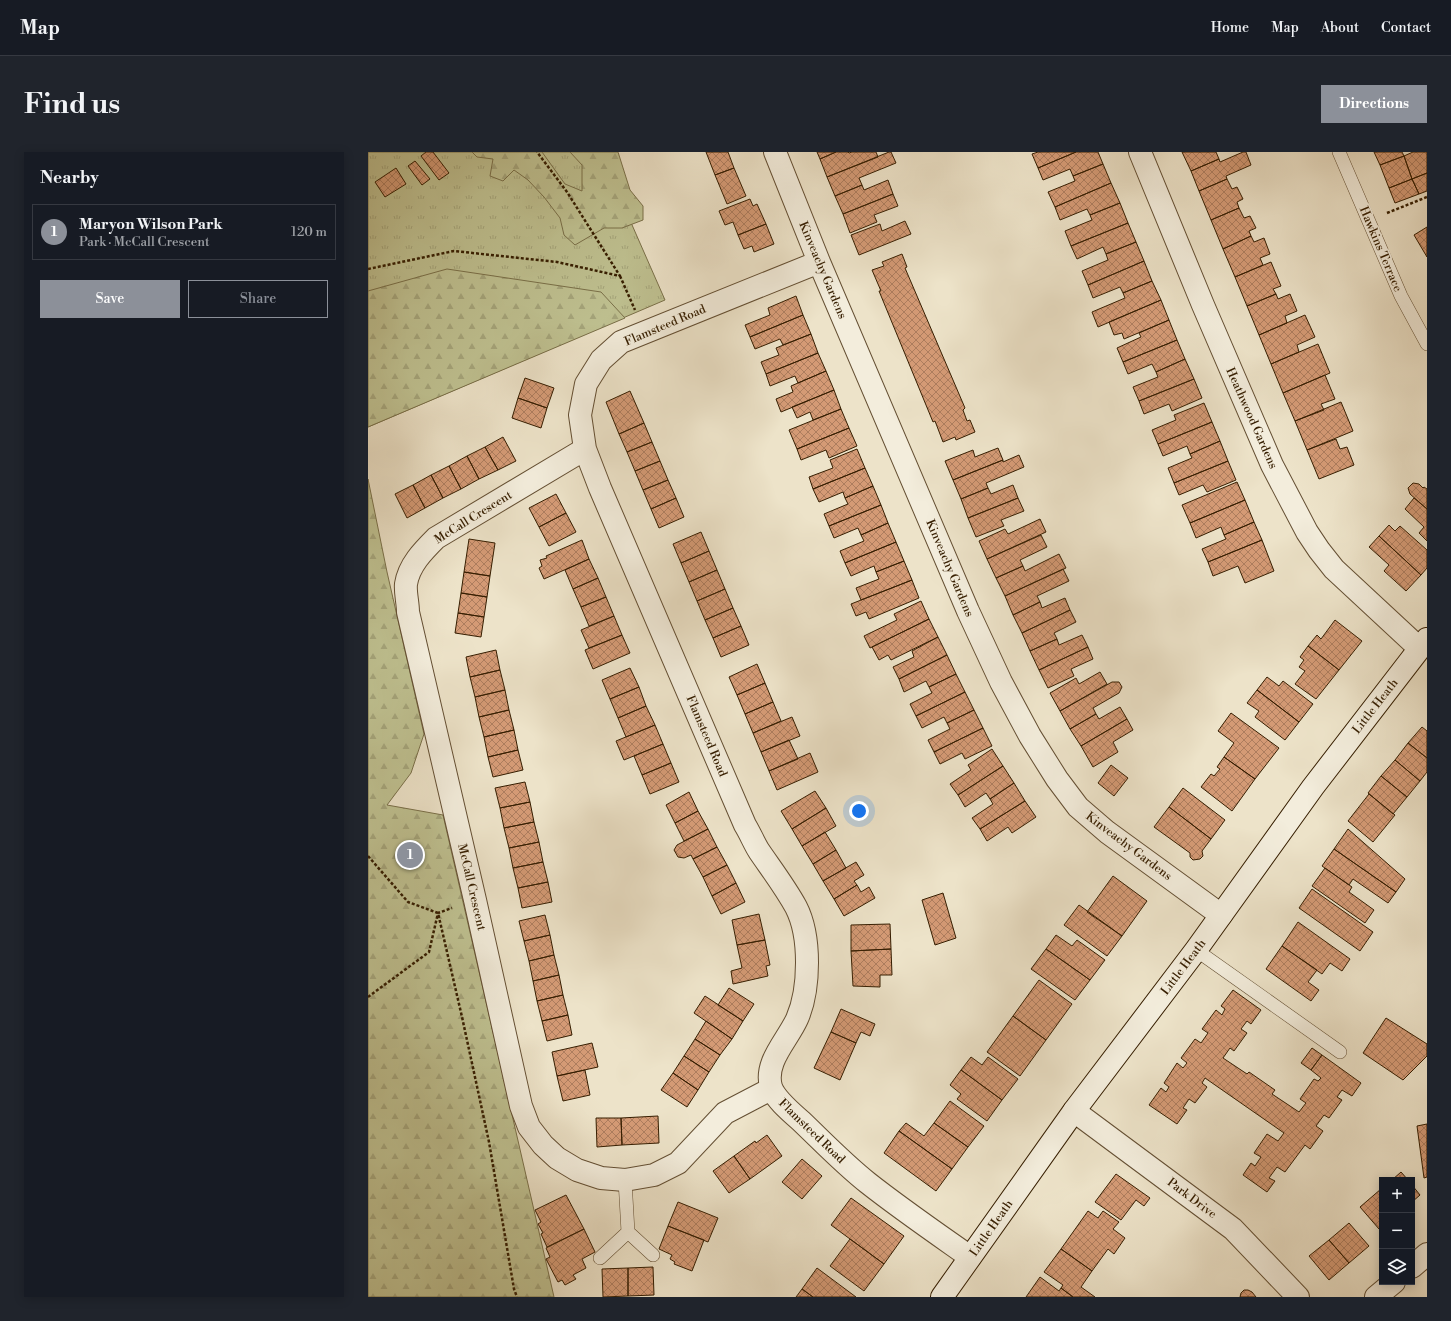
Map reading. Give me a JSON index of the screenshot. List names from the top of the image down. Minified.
{"streets":{"street":["Kinveachy Gardens","Flamsteed Road","Heathwood Gardens","McCall Crescent","Little Heath","Park Drive"],"lane":["Hawkins Terrace"]},"crossings":[["Kinveachy Gardens","Flamsteed Road"],["Kinveachy Gardens","Little Heath"],["Flamsteed Road","McCall Crescent"],["Flamsteed Road","Little Heath"],["Heathwood Gardens","Little Heath"],["Little Heath","Park Drive"]],"page":{"header":"Map","nav":["Home","Map","About","Contact"],"buttons":["Directions",["Save","Share"]],"title":"Find us","heading":"Nearby","list":[{"mark":"1","name":"Maryon Wilson Park","note":"Park · McCall Crescent","value":"120 m"}],"pins":"1","map_buttons":["+","−"]}}
